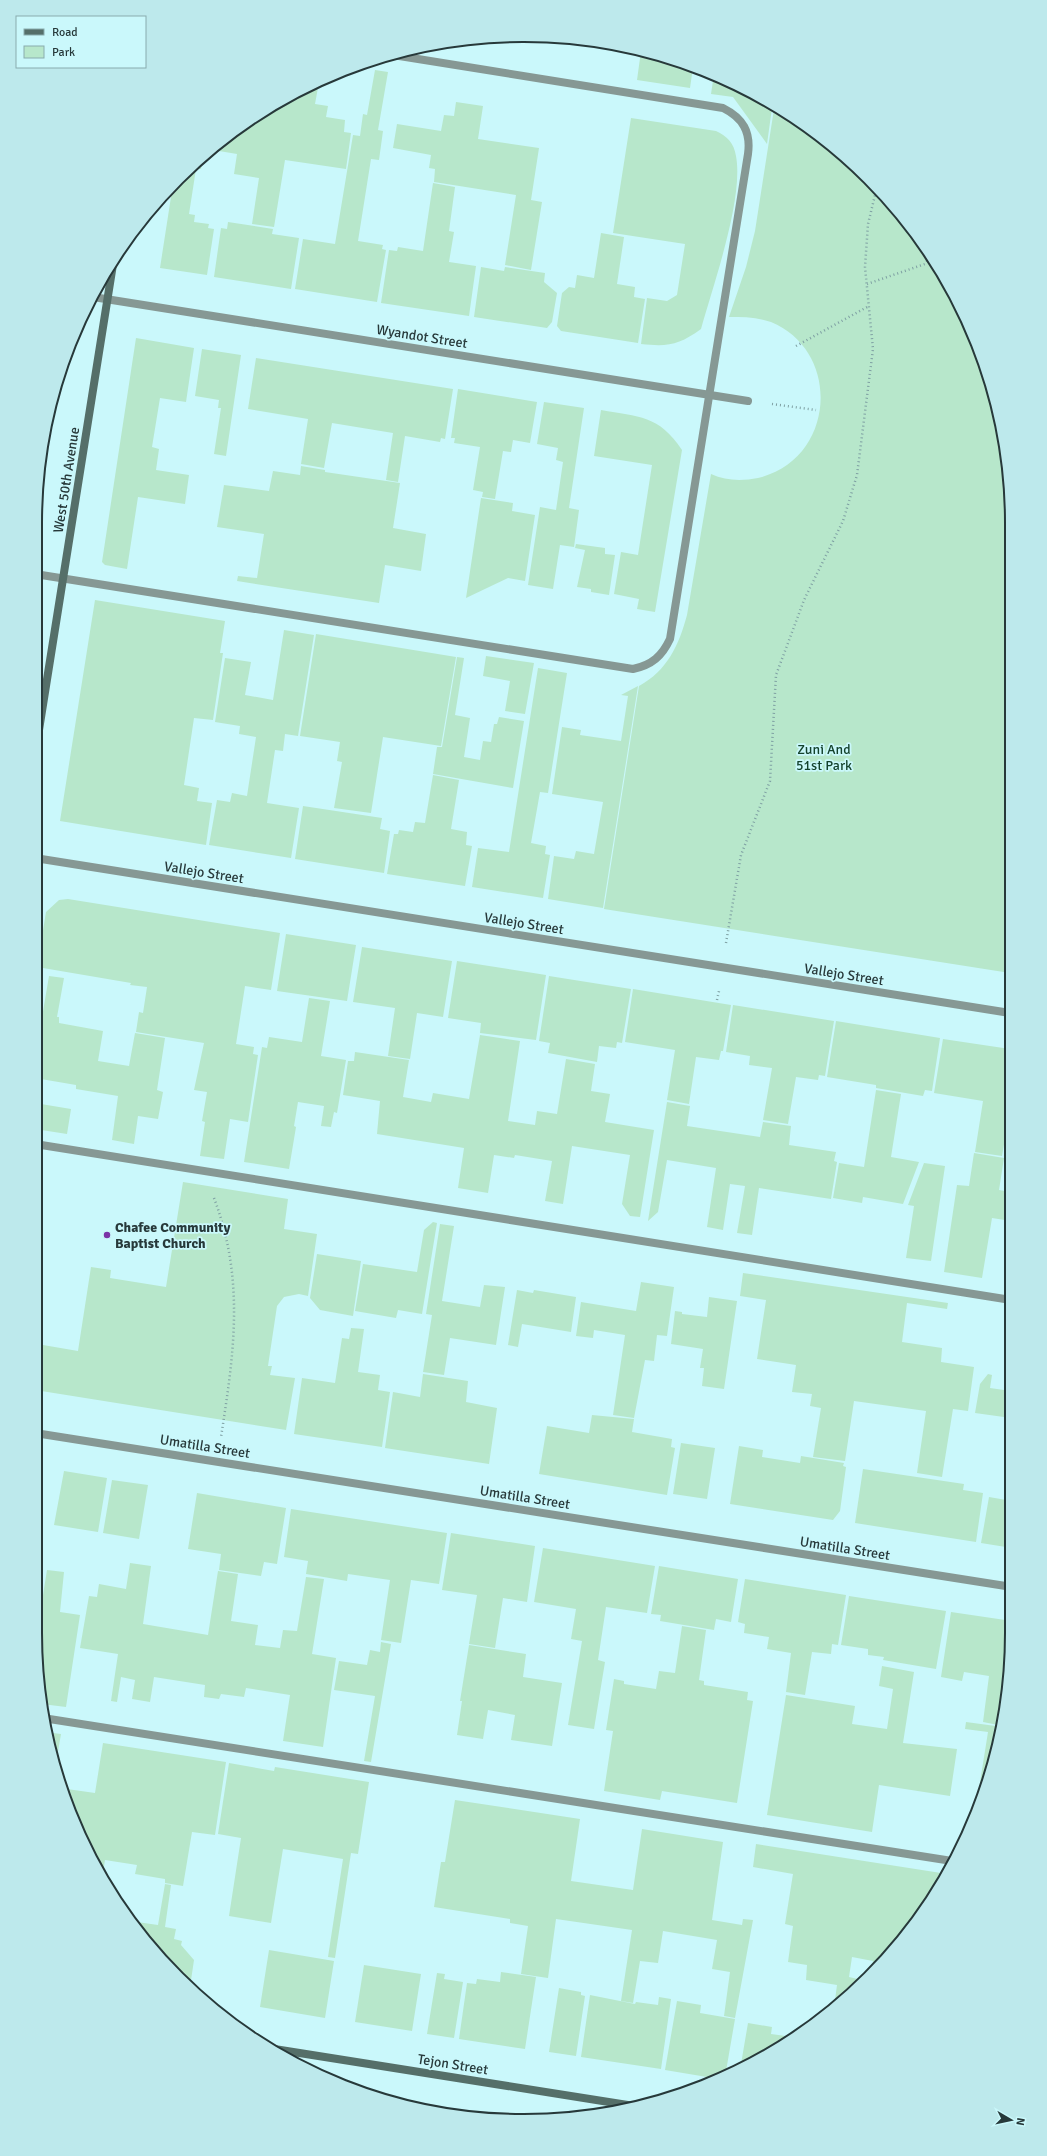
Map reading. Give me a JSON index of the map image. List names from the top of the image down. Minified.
{"streets":{"street":["Wyandot Street","West 50th Avenue","Vallejo Street","Umatilla Street","Tejon Street"]},"crossings":[["Wyandot Street","West 50th Avenue"]],"parks":["Zuni And 51st Park"],"places":["Chafee Community Baptist Church"],"legend":["Road","Park"],"north":"right"}
